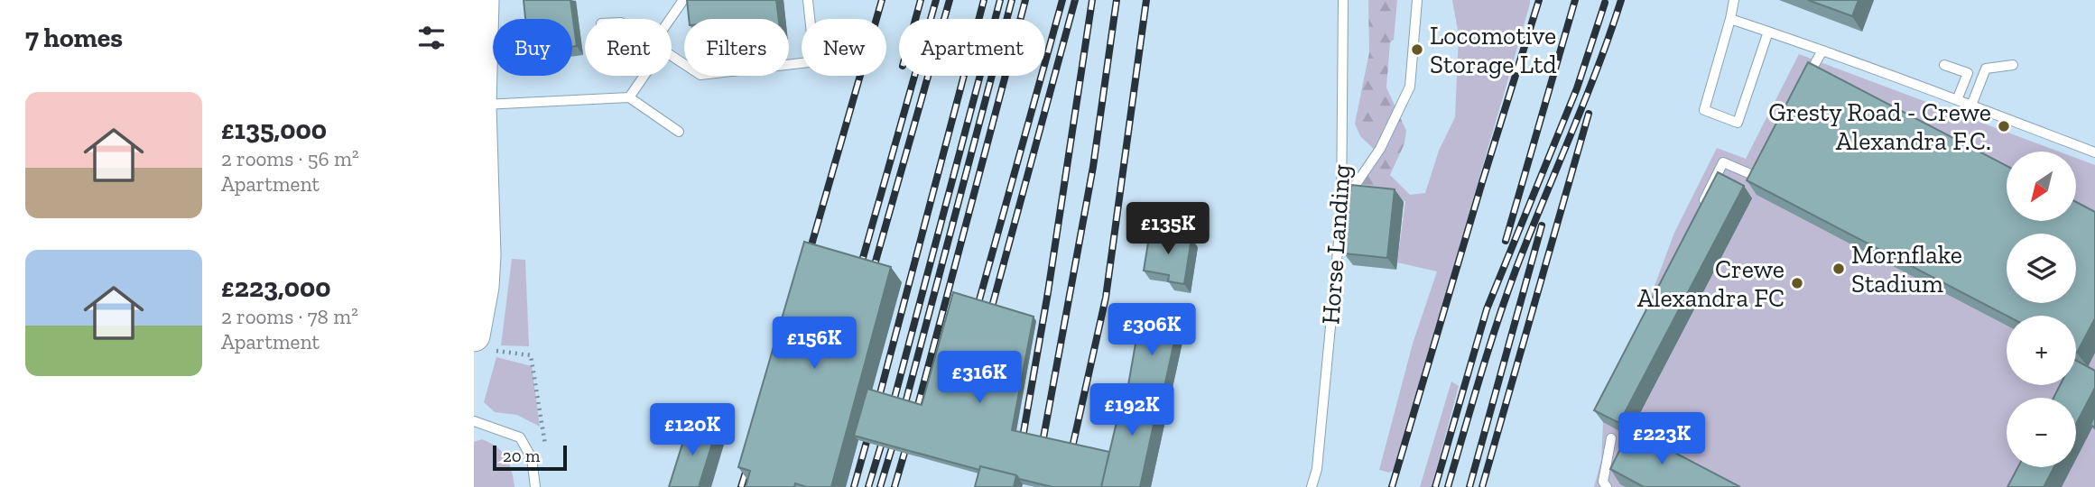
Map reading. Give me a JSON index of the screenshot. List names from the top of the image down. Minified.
{"streets":{"lane":["Horse Landing"]},"places":["Locomotive Storage Ltd","Gresty Road - Crewe Alexandra F.C.","Mornflake Stadium","Crewe Alexandra FC"],"scale_bar":"20 m","north":"bottom left","page":{"heading":"7 homes","chip":["Buy","Rent","Filters","New","Apartment"],"list":[{"name":"£135,000","note":"2 rooms · 56 m² · Apartment"},{"name":"£223,000","note":"2 rooms · 78 m² · Apartment"}],"map_buttons":["+","−"],"price":["£135K","£306K","£156K","£316K","£192K","£120K","£223K"],"scale":"20 m"}}
